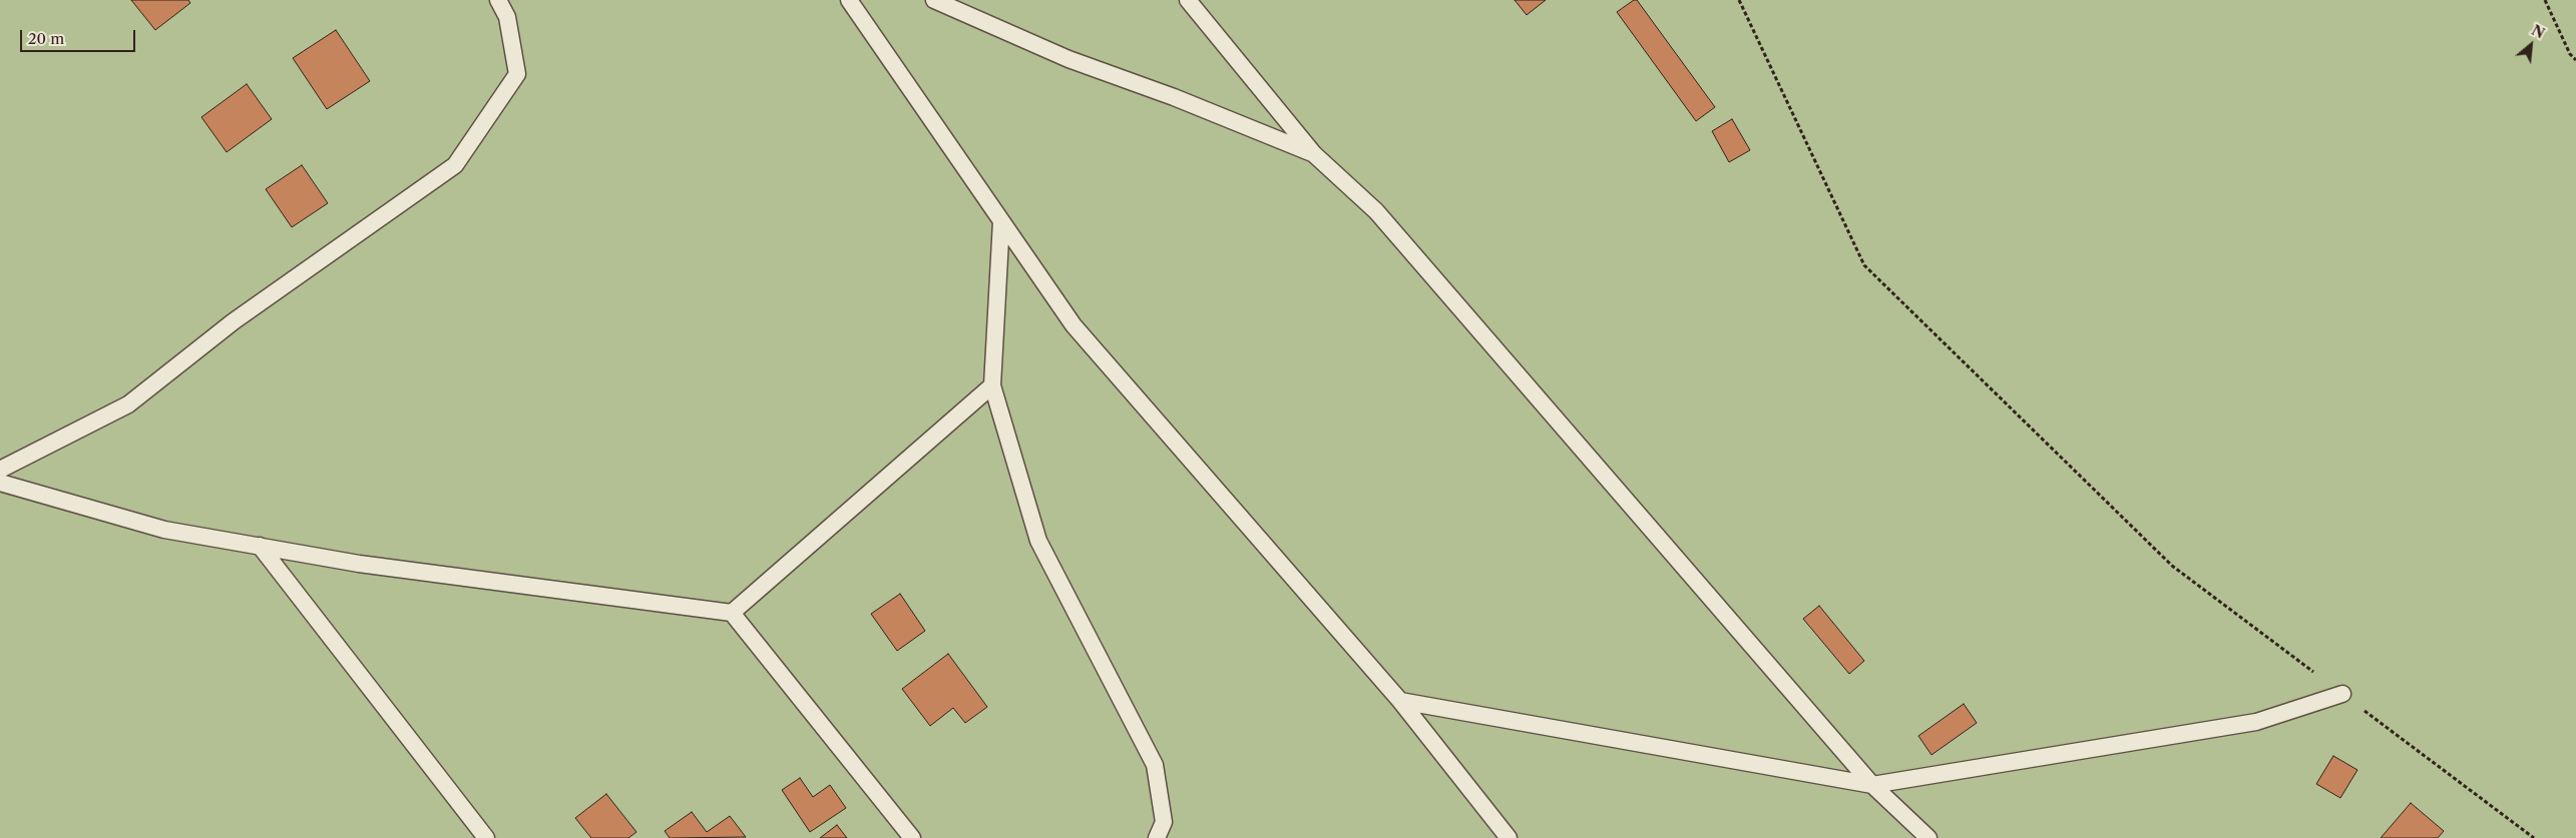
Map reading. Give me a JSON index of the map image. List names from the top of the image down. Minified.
{"scale_bar":"20 m","north":"top right"}
